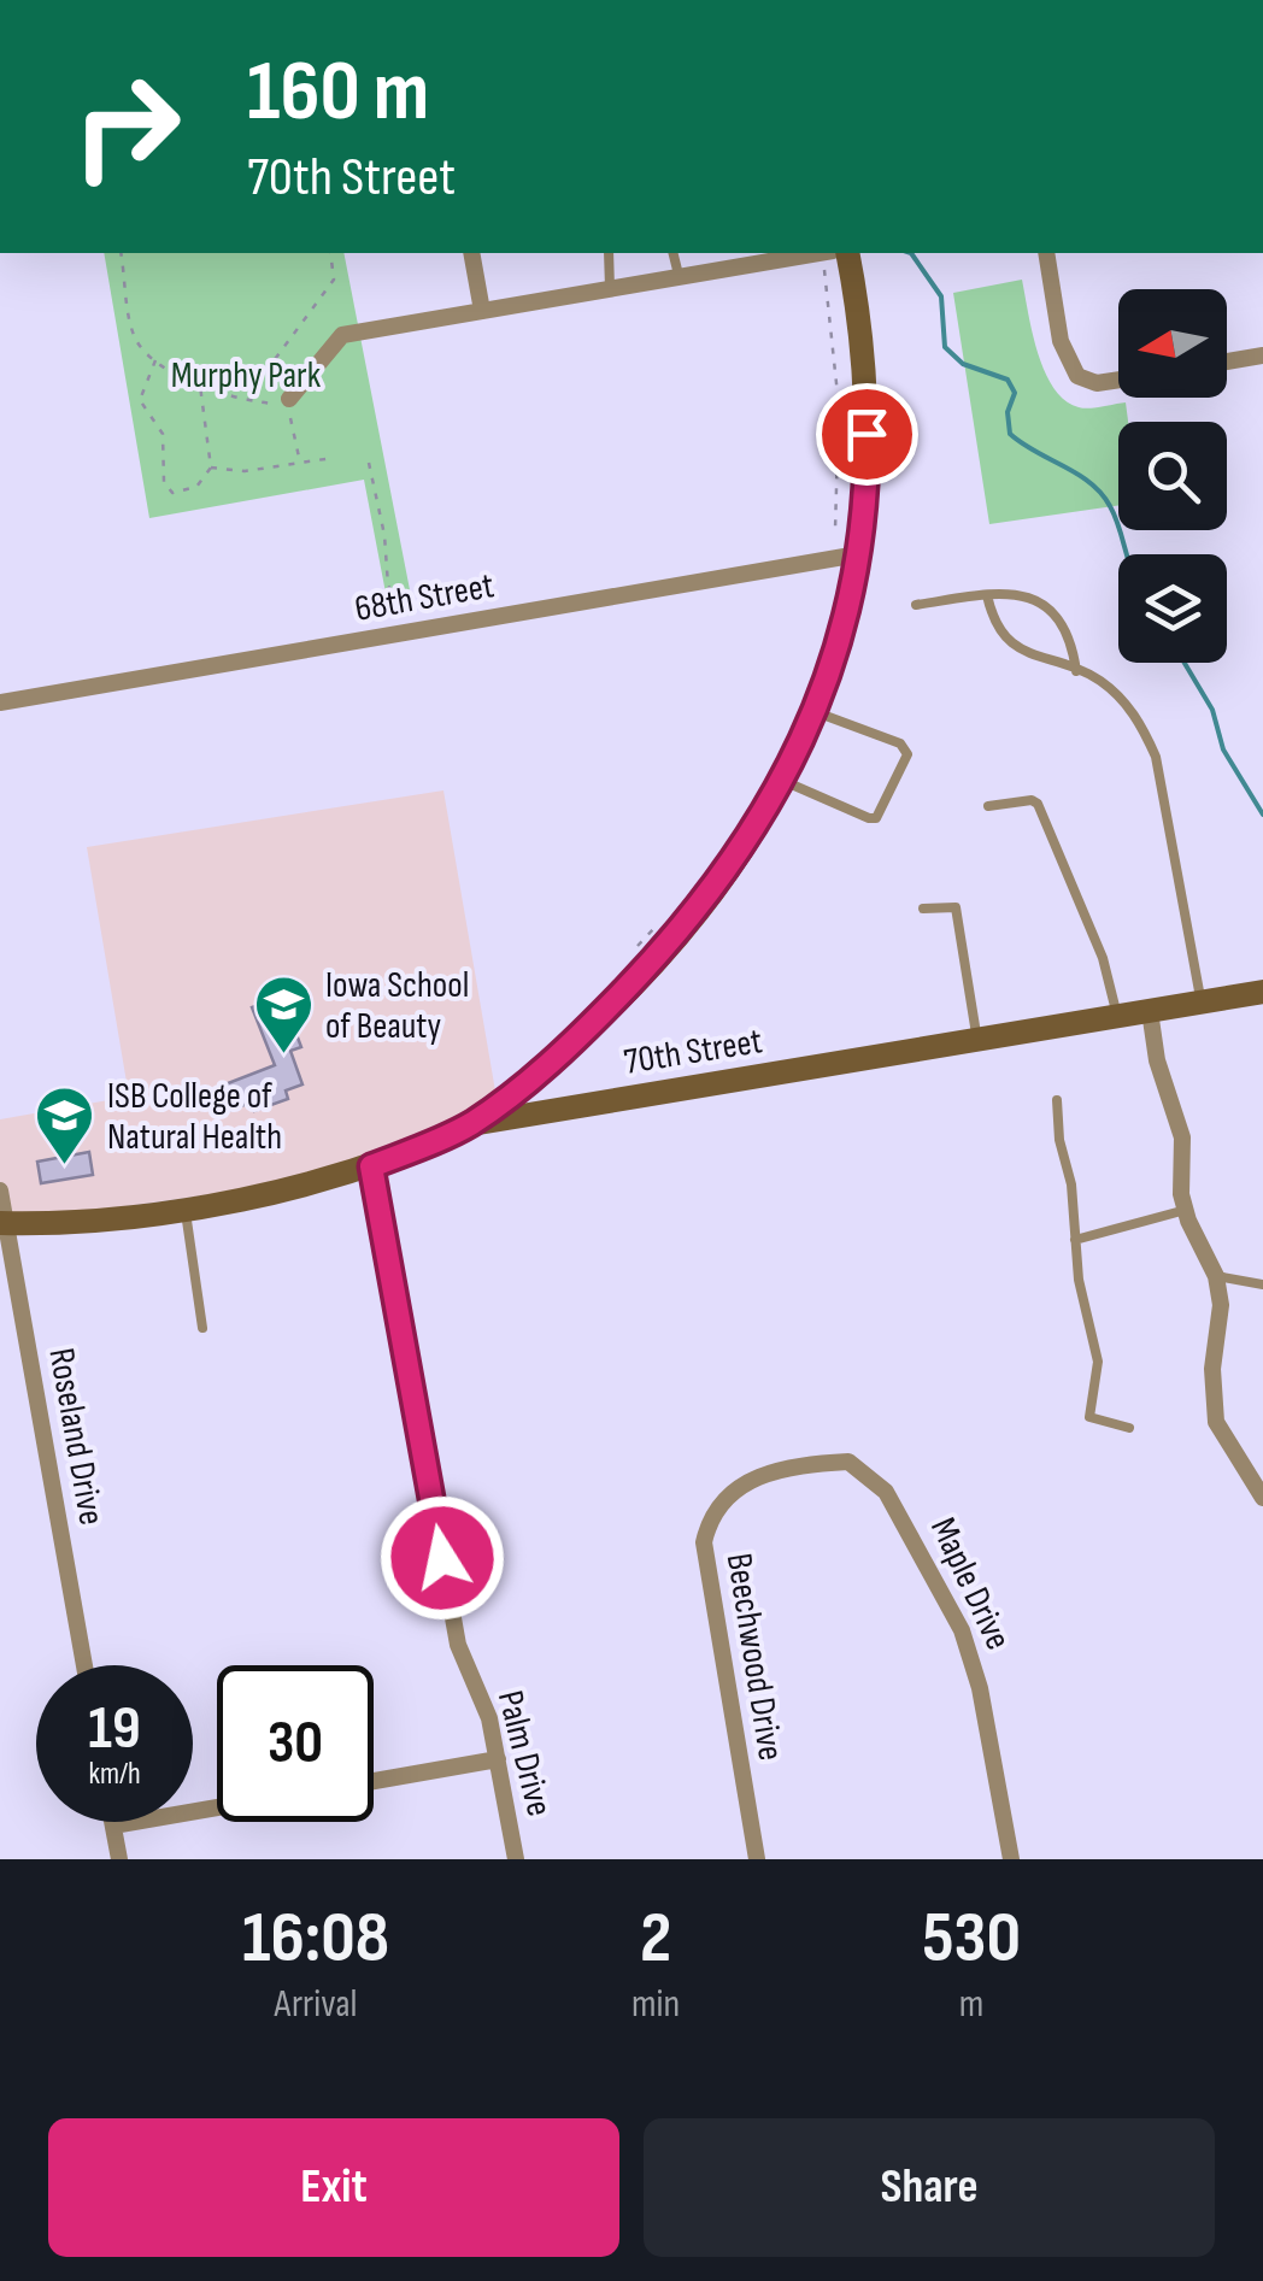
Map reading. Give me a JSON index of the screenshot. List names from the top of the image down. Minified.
{"streets":{"street":["68th Street","70th Street","Roseland Drive","Maple Drive","Beechwood Drive","Palm Drive"]},"crossings":[["70th Street","Roseland Drive"],["70th Street","Palm Drive"],["Maple Drive","Beechwood Drive"]],"parks":["Murphy Park"],"places":{"school or university":["Iowa School of Beauty","ISB College of Natural Health"]},"north":"left","page":{"turn":["160 m","70th Street"],"speed":"19 km/h","limit":"30","eta":["16:08","Arrival","2","min","530","m"],"buttons":["Exit","Share"]}}
